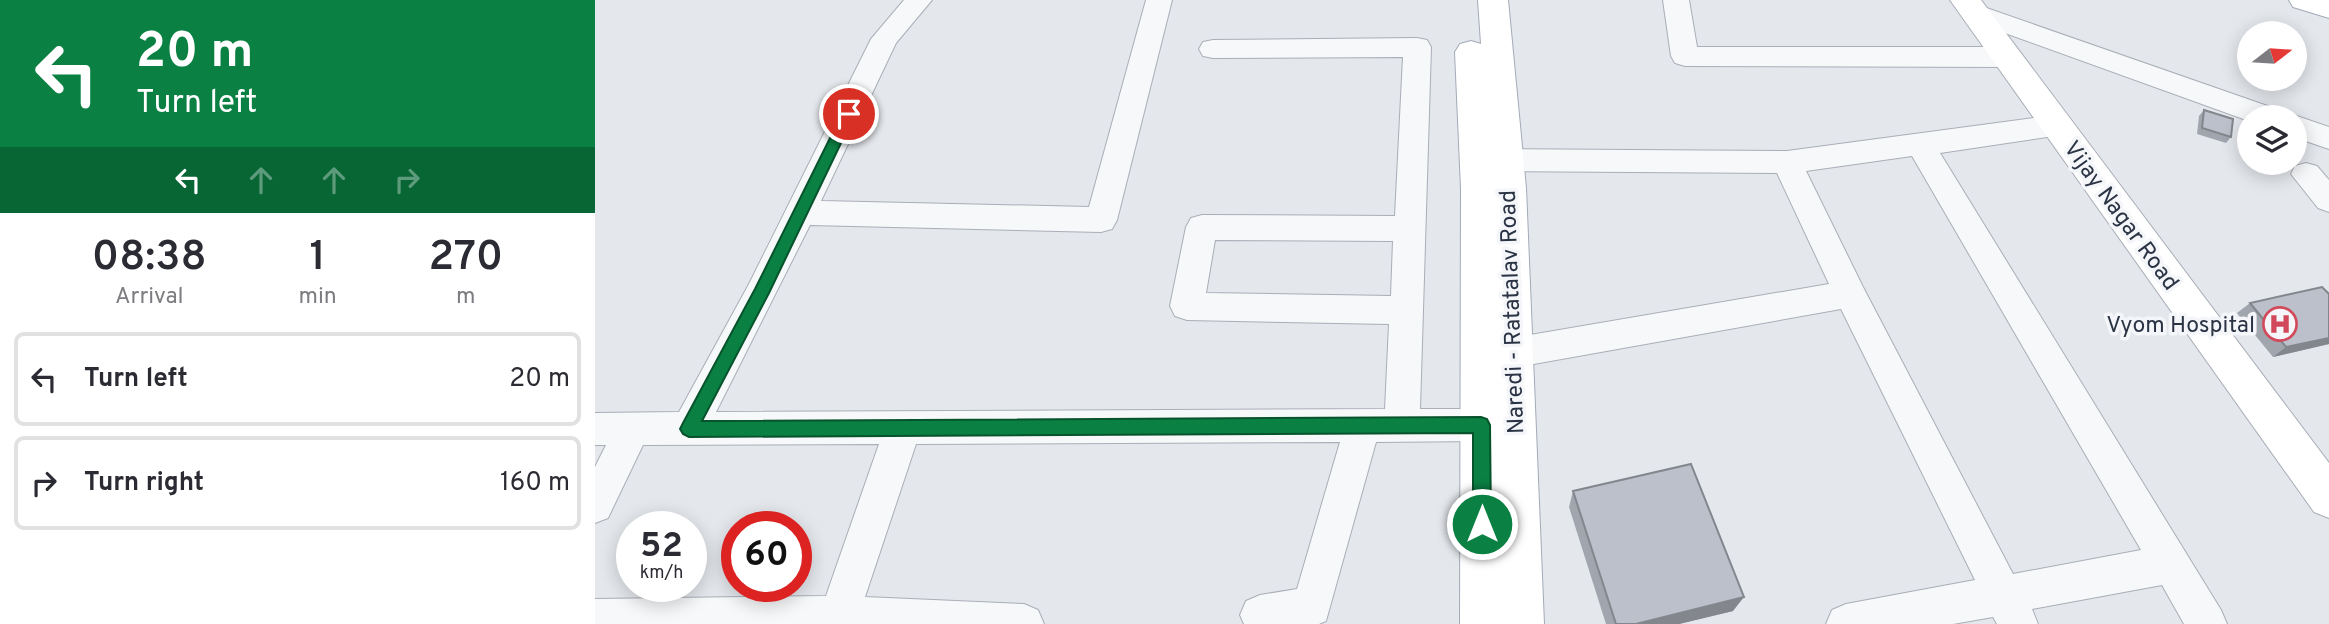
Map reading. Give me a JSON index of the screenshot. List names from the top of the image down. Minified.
{"streets":{"main road":["Vijay Nagar Road","Naredi - Ratatalav Road"]},"places":{"hospital":["Vyom Hospital"]},"north":"right","page":{"turn":["20 m","Turn left"],"eta":["08:38","Arrival","1","min","270","m"],"list":[{"name":"Turn left","value":"20 m"},{"name":"Turn right","value":"160 m"}],"speed":"52 km/h","limit":"60"}}
